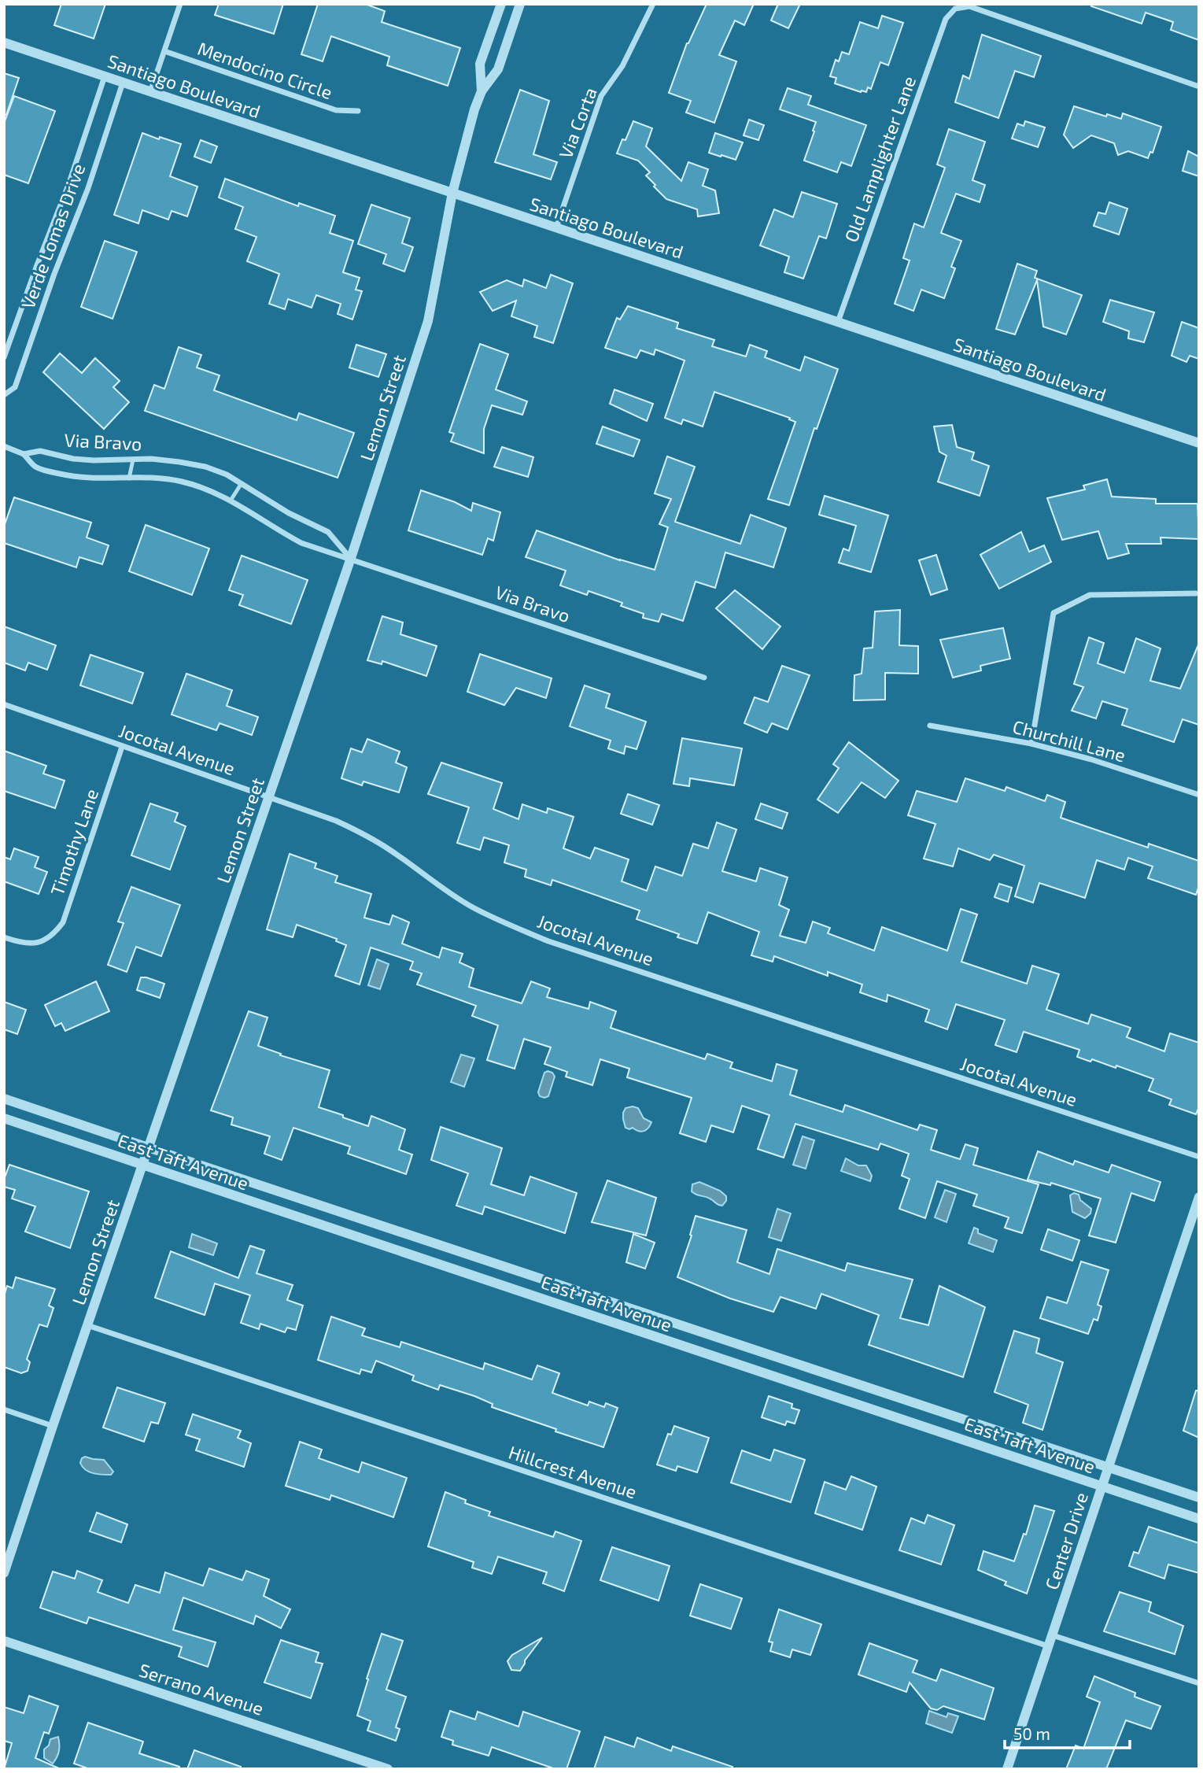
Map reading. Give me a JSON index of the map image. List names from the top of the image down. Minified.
{"streets":{"street":["Mendocino Circle","Santiago Boulevard","Via Corta","Old Lamplighter Lane","Verde Lomas Drive","Lemon Street","Via Bravo","Churchill Lane","Jocotal Avenue","Timothy Lane","East Taft Avenue","Hillcrest Avenue","Center Drive","Serrano Avenue"]},"crossings":[["Santiago Boulevard","Via Corta"],["Santiago Boulevard","Old Lamplighter Lane"],["Santiago Boulevard","Verde Lomas Drive"],["Santiago Boulevard","Lemon Street"],["Lemon Street","Via Bravo"],["Lemon Street","Jocotal Avenue"],["Lemon Street","East Taft Avenue"],["Lemon Street","Hillcrest Avenue"],["Jocotal Avenue","Timothy Lane"],["East Taft Avenue","Center Drive"],["Hillcrest Avenue","Center Drive"]],"scale_bar":"50 m"}
